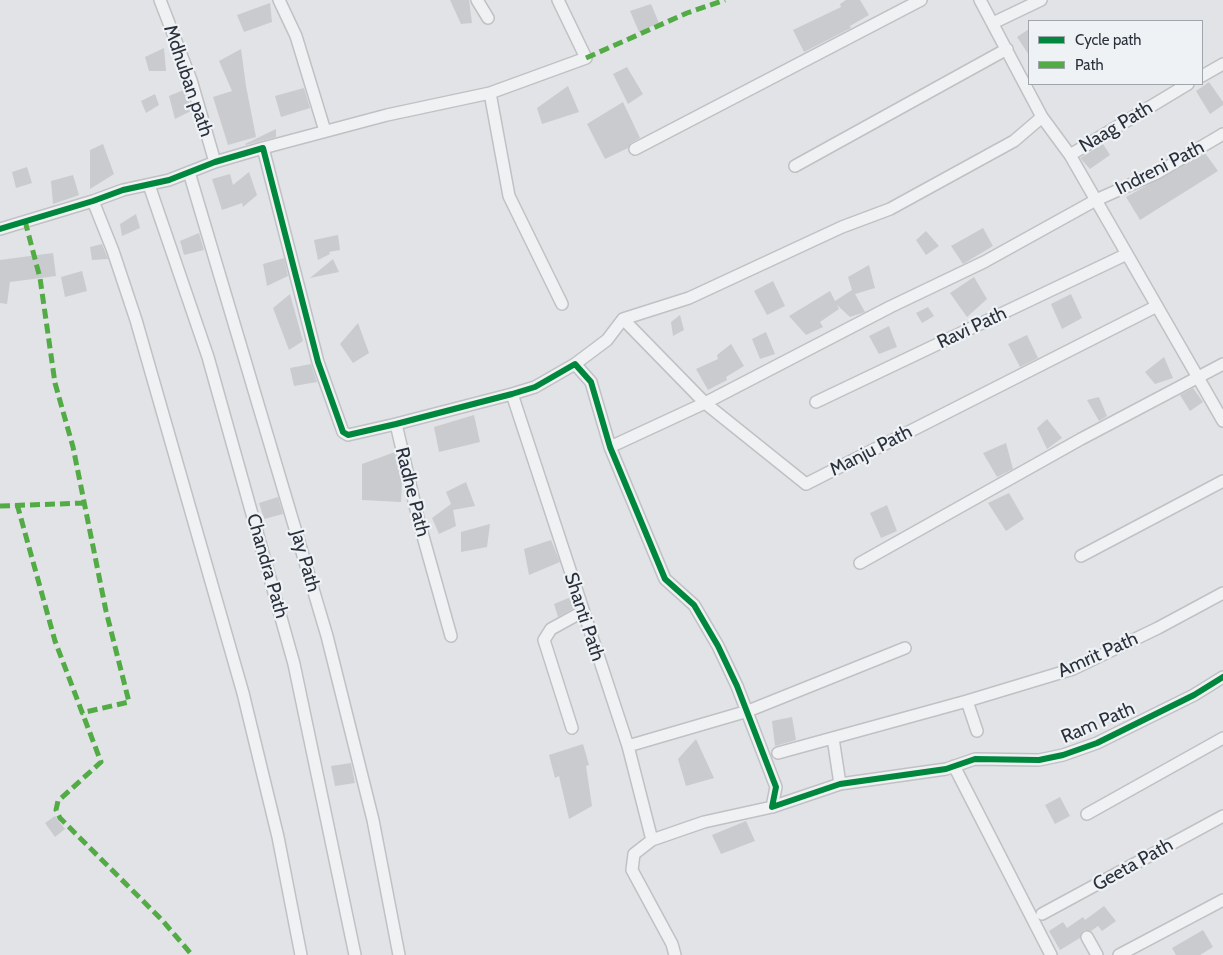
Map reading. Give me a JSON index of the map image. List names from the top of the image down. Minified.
{"streets":{"street":["Mdhuban path","Naag Path","Indreni Path","Ravi Path","Manju Path","Radhe Path","Jay Path","Chandra Path","Shanti Path","Amrit Path","Ram Path","Geeta Path"]},"crossings":[["Indreni Path","Manju Path"],["Shanti Path","Ram Path"]],"legend":["Cycle path","Path"]}
